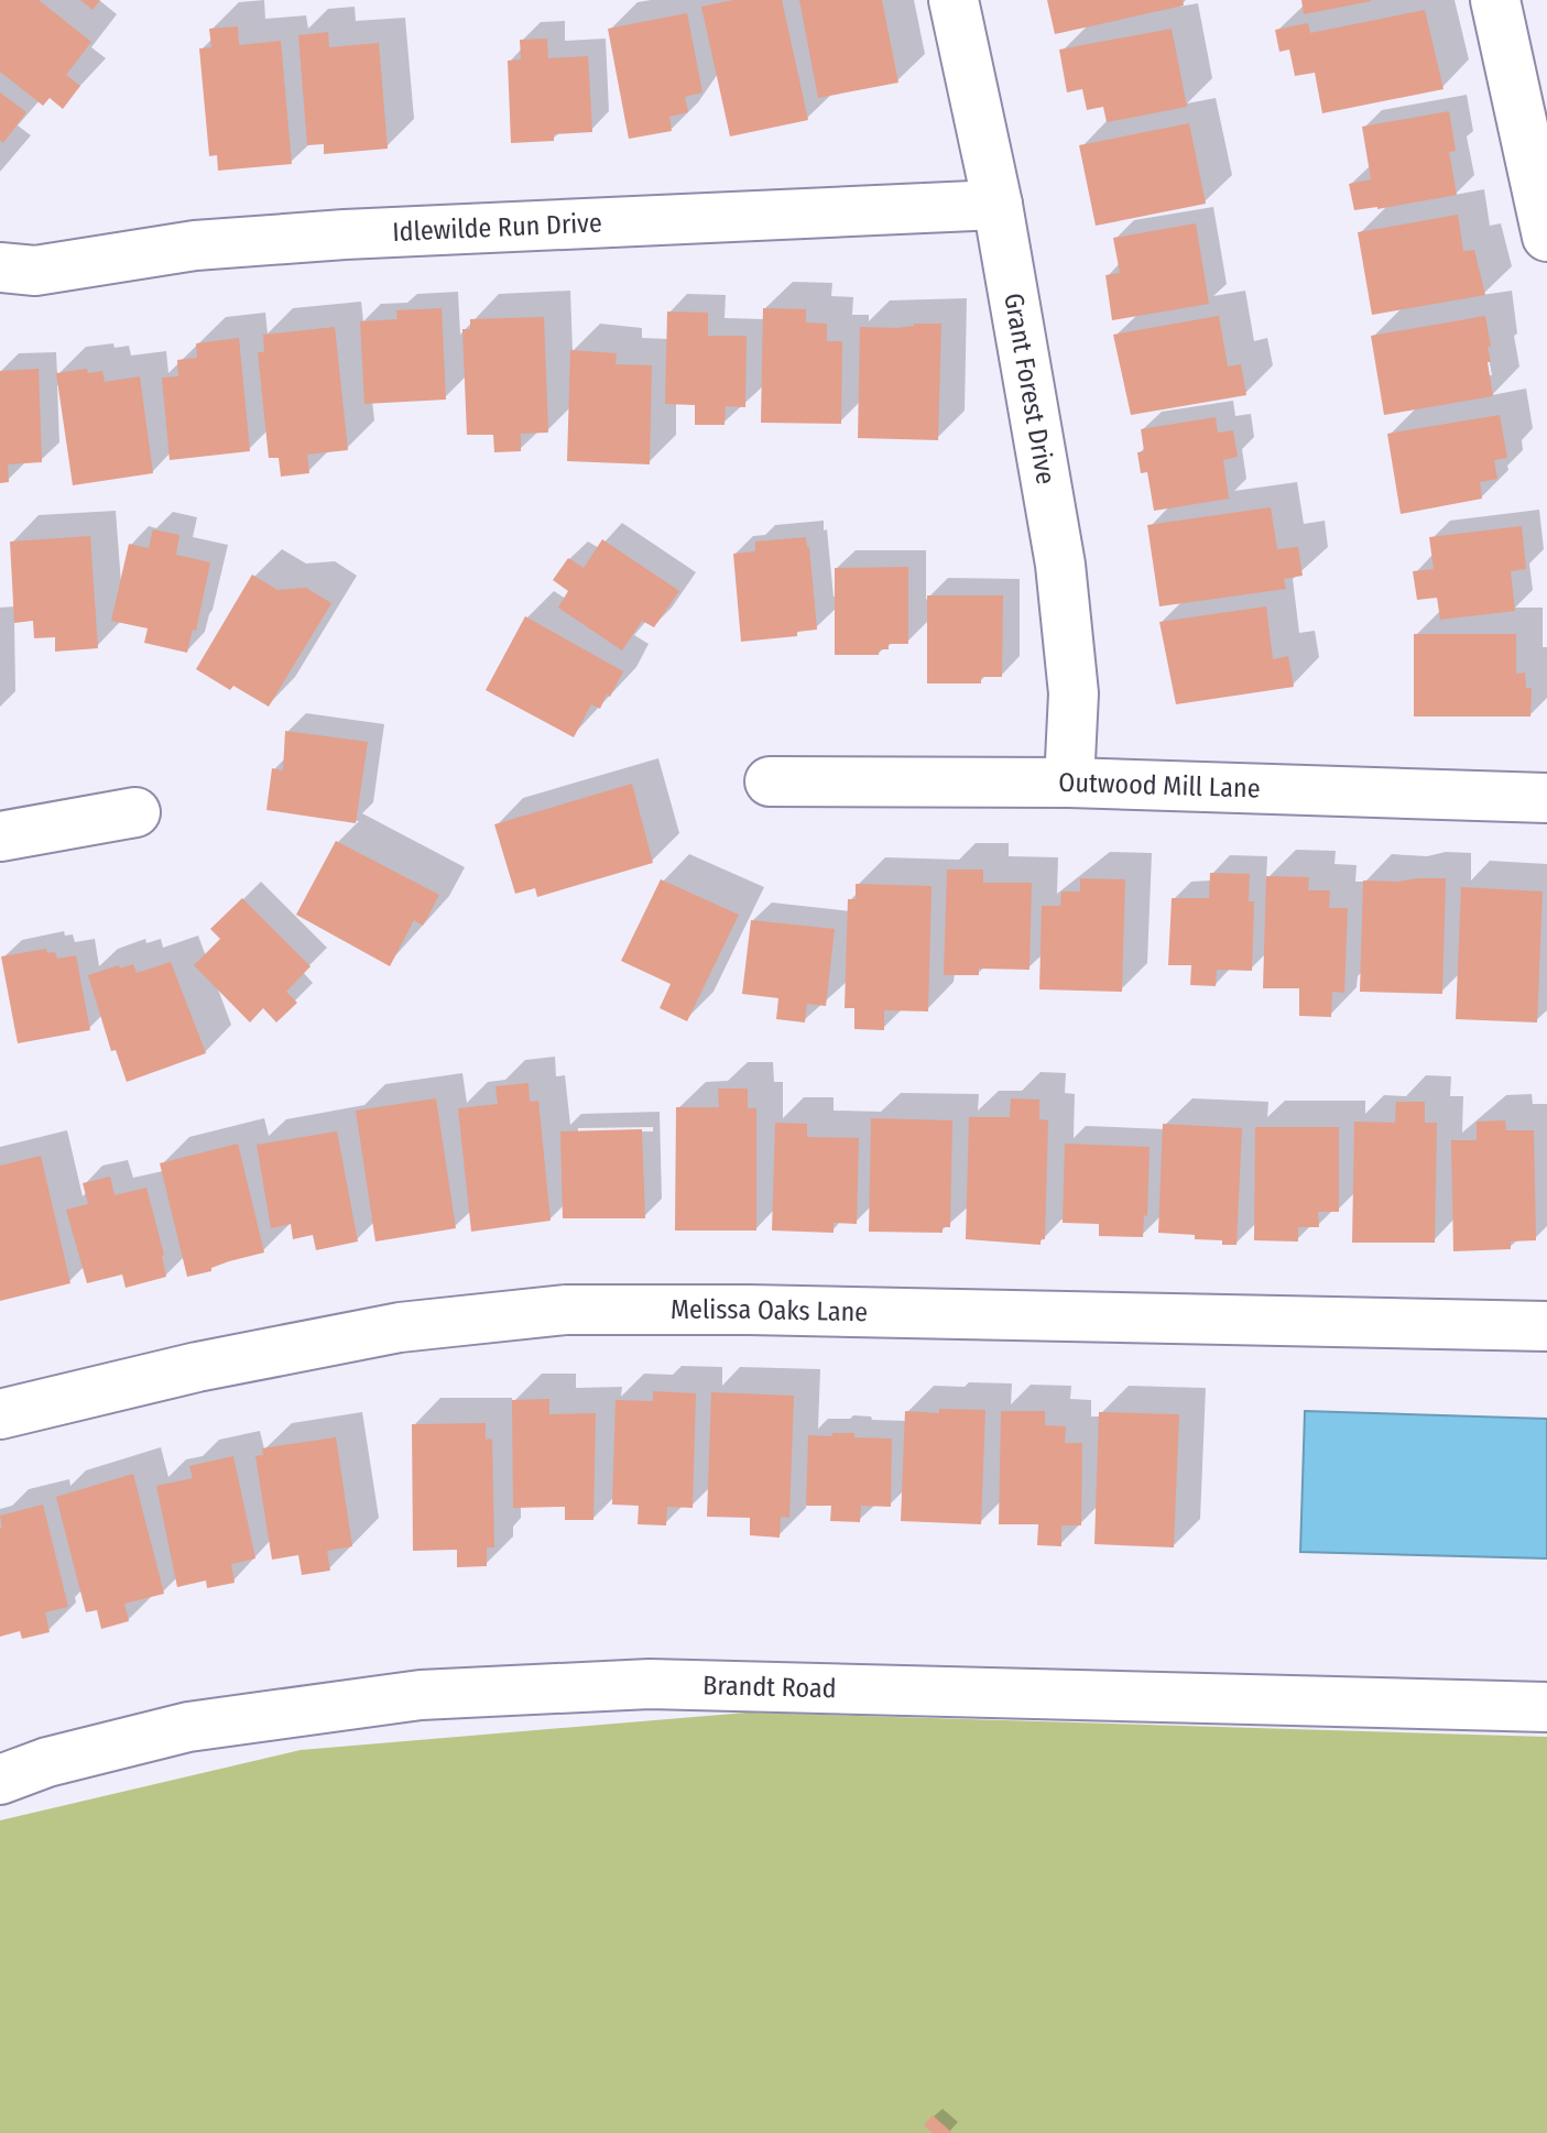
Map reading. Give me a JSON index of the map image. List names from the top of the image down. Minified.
{"streets":{"street":["Idlewilde Run Drive","Grant Forest Drive","Outwood Mill Lane","Melissa Oaks Lane","Brandt Road"]},"crossings":[["Idlewilde Run Drive","Grant Forest Drive"],["Grant Forest Drive","Outwood Mill Lane"]]}
